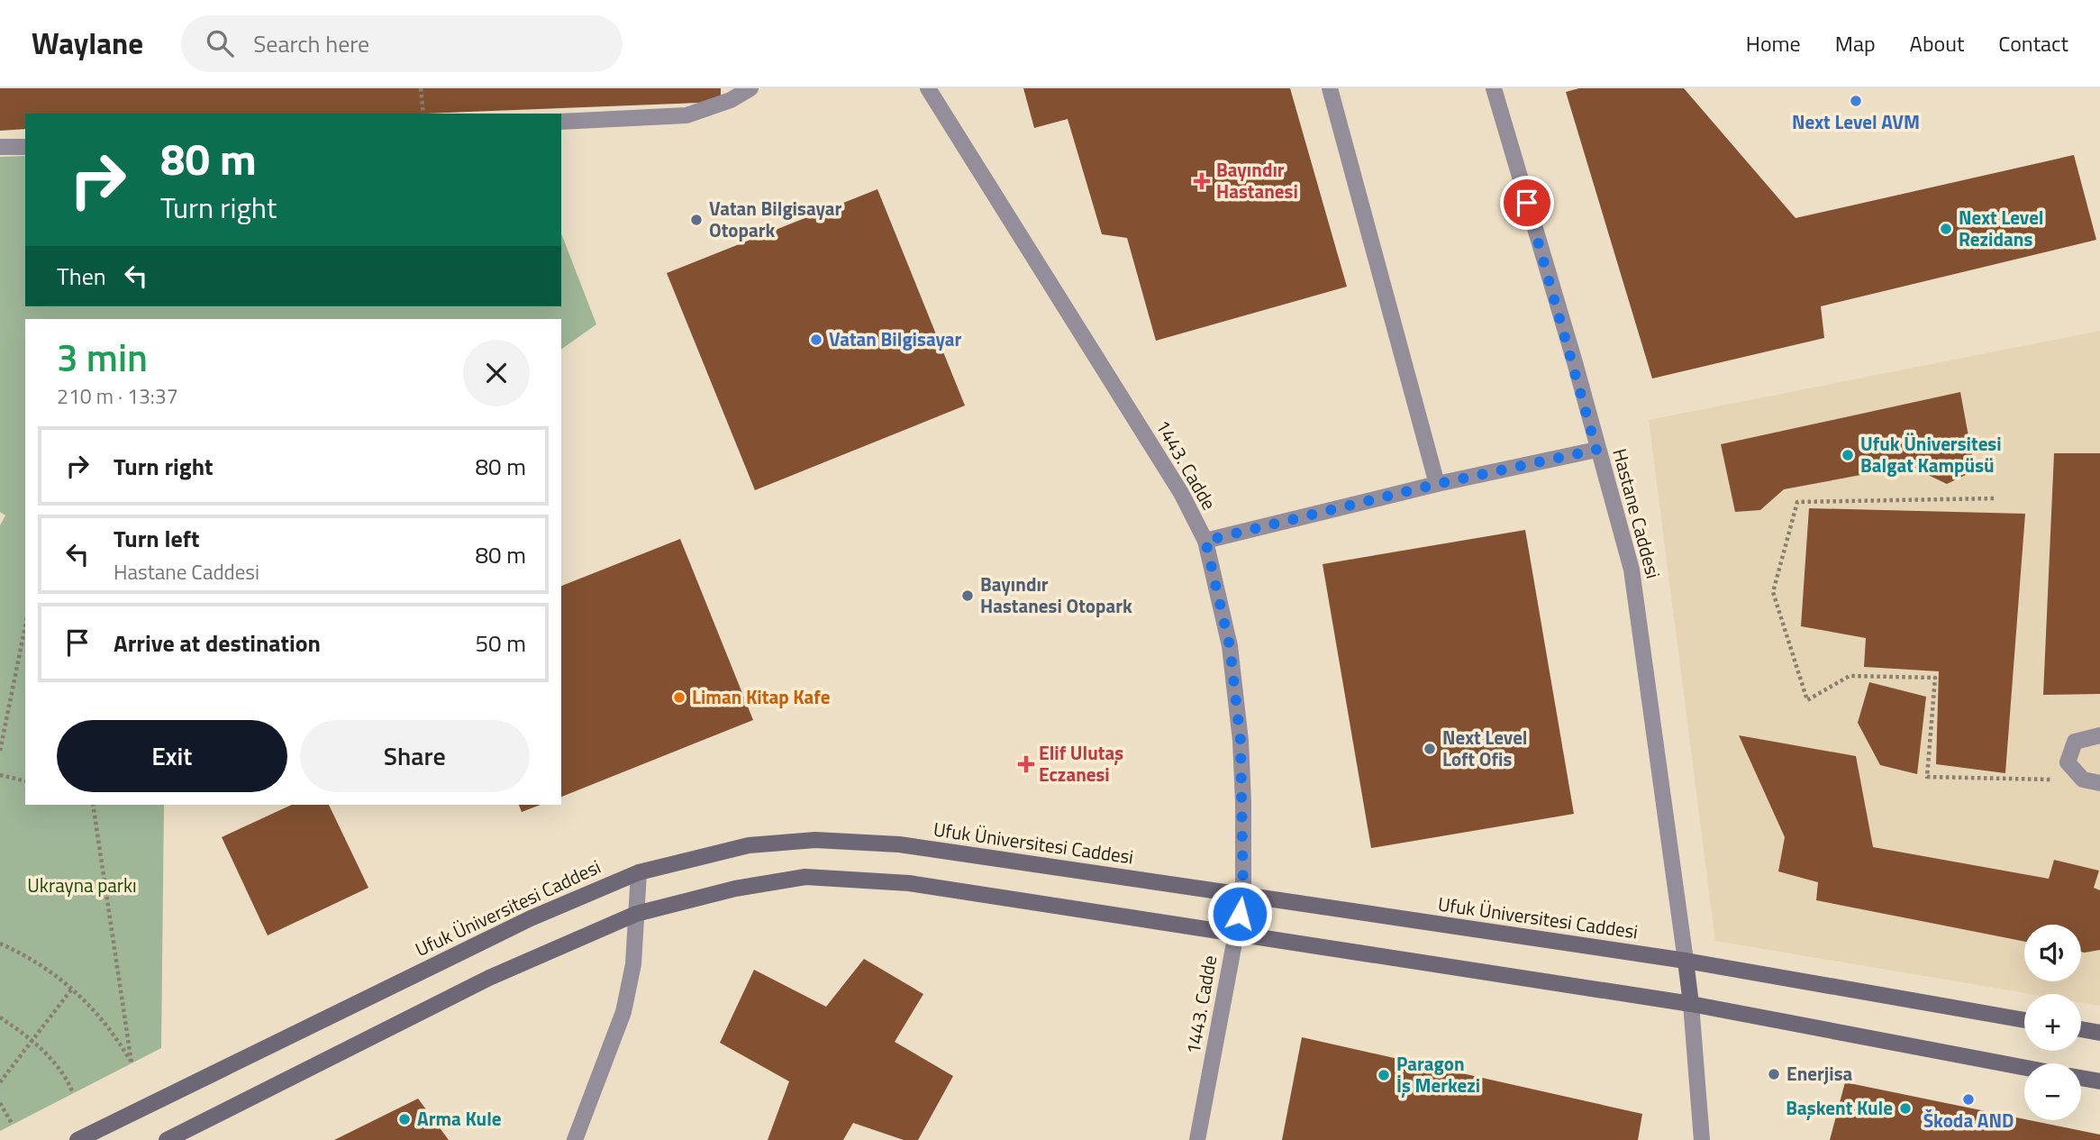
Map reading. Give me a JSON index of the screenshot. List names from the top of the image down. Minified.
{"streets":{"main road":["Ufuk Üniversitesi Caddesi"],"street":["1443. Cadde","Hastane Caddesi"]},"crossings":[["1443. Cadde","Ufuk Üniversitesi Caddesi"],["Hastane Caddesi","Ufuk Üniversitesi Caddesi"]],"parks":["Ukrayna parkı"],"places":{"other":["Next Level AVM","Vatan Bilgisayar Otopark","Next Level Rezidans","Vatan Bilgisayar","Ufuk Üniversitesi Balgat Kampüsü","Bayındır Hastanesi Otopark","Liman Kitap Kafe","Next Level Loft Ofis","Enerjisa","Paragon İş Merkezi","Škoda AND","Başkent Kule","Arma Kule"],"health":["Bayındır Hastanesi","Elif Ulutaş Eczanesi"]},"page":{"header":"Waylane","search":"Search here","nav":["Home","Map","About","Contact"],"turn":["80 m","Turn right"],"then":"Then","heading":["3 min","210 m · 13:37"],"list":[{"name":"Turn right","value":"80 m"},{"name":"Turn left","note":"Hastane Caddesi","value":"80 m"},{"name":"Arrive at destination","value":"50 m"}],"buttons":["Exit","Share"],"map_buttons":["+","−"]}}
